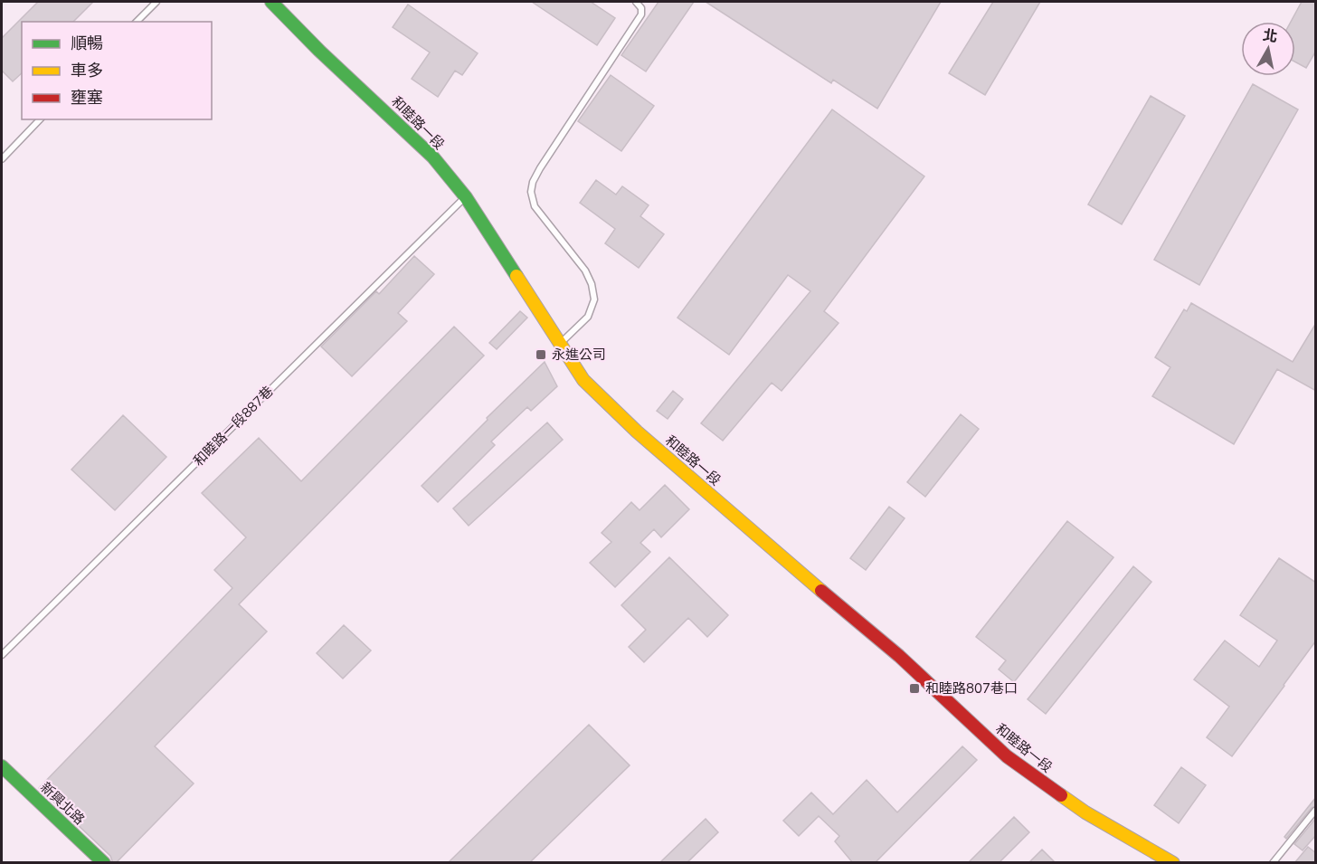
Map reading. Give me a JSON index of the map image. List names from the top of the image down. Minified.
{"streets":{"street":["和睦路一段","新興北路"],"lane":["和睦路一段887巷"]},"crossings":[["和睦路一段","和睦路一段887巷"]],"places":{"transit":["永進公司","和睦路807巷口"]},"legend":["順暢","車多","壅塞"],"north":"top"}
